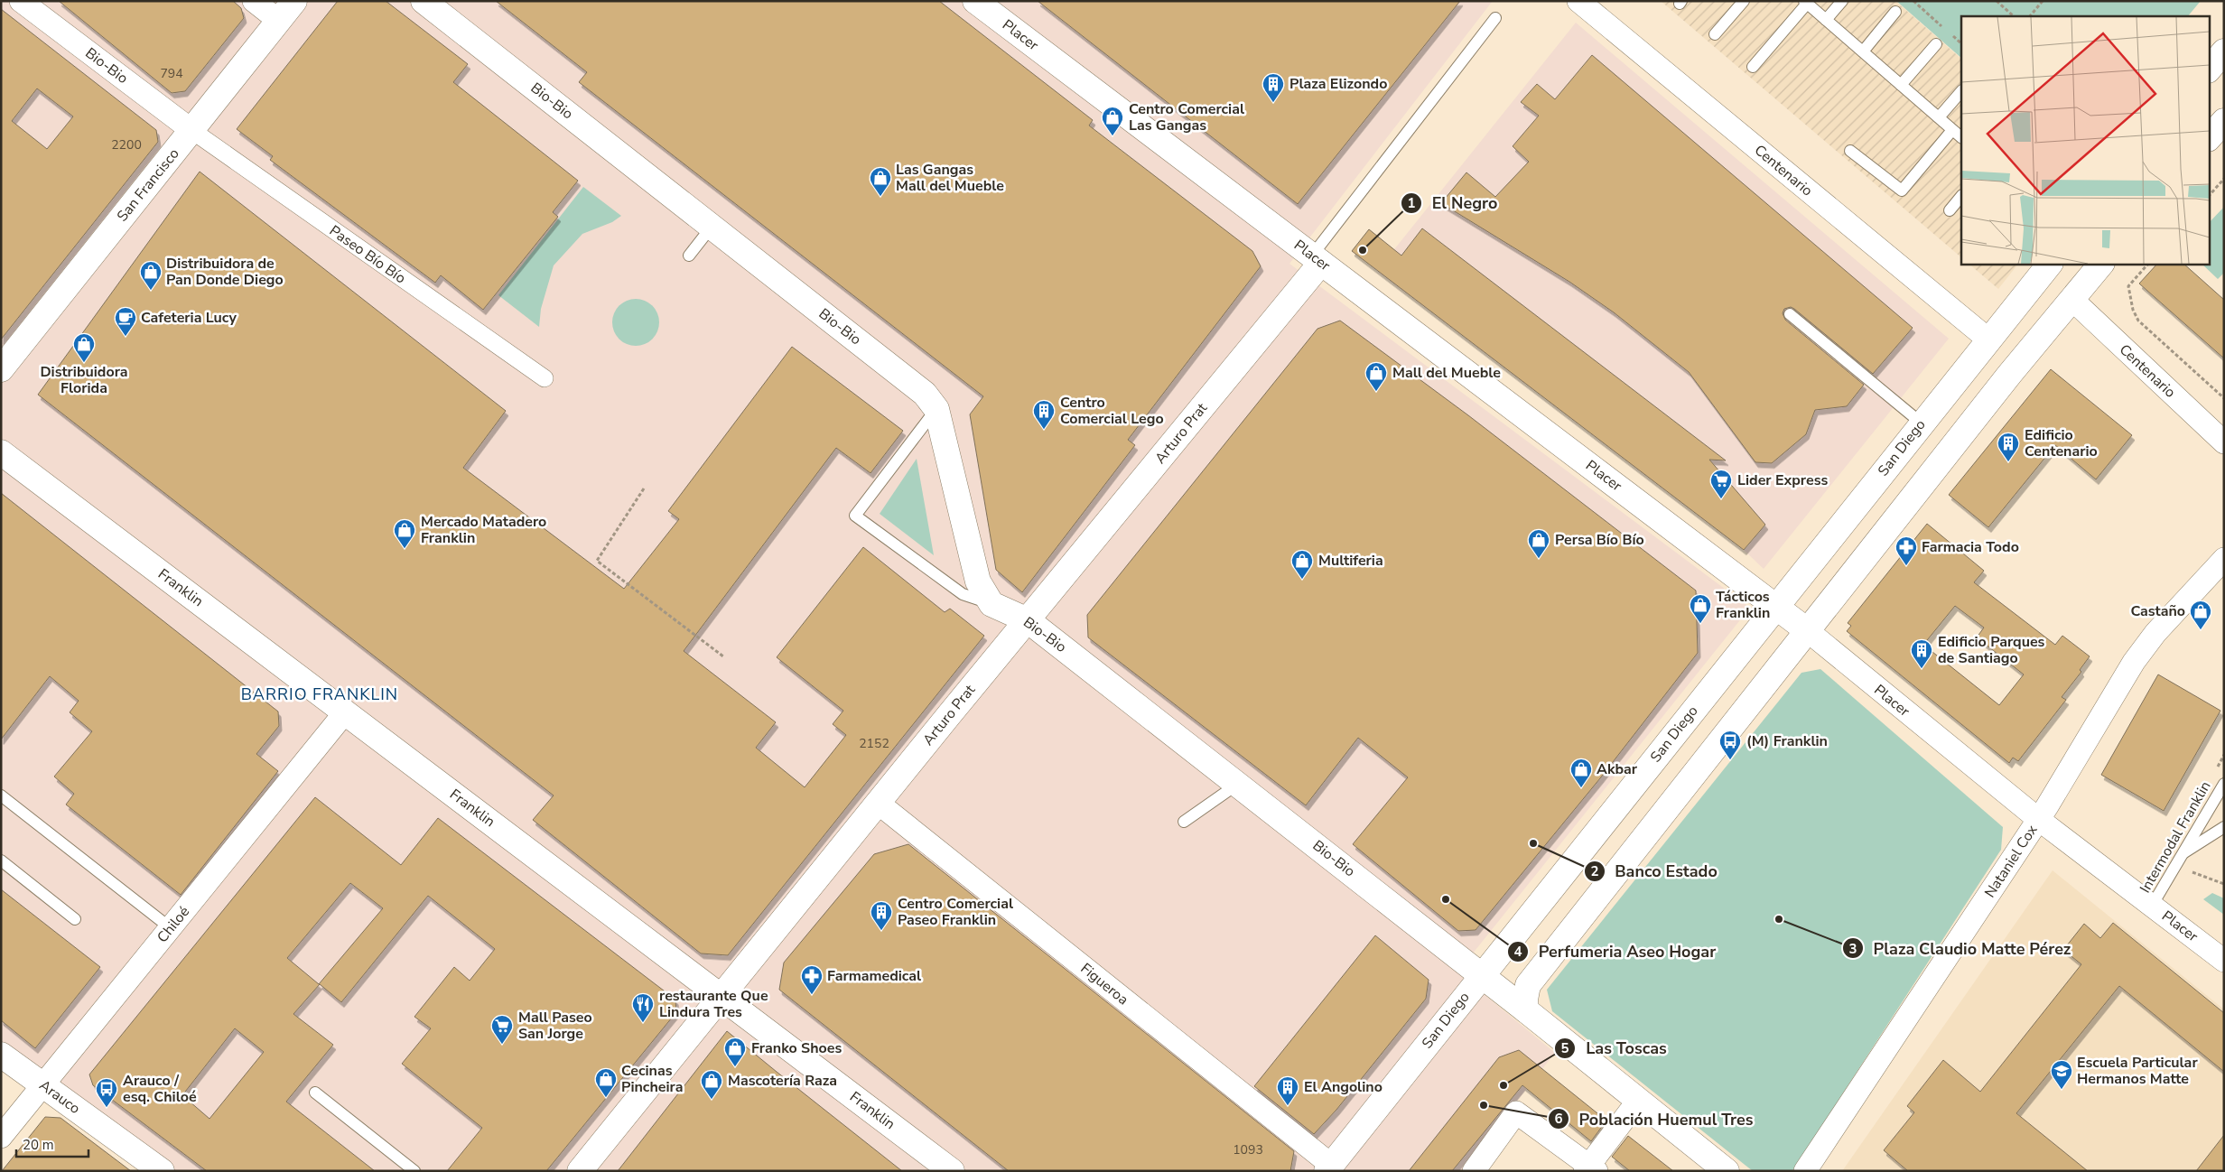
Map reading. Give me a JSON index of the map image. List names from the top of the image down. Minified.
{"streets":{"main road":["Placer","Bio-Bio","San Francisco","Arturo Prat","San Diego","Franklin","Arauco"],"street":["Centenario","Paseo Bío Bío","Nataniel Cox","Chiloé","Figueroa"],"lane":["Intermodal Franklin"]},"crossings":[["Placer","Arturo Prat"],["Placer","San Diego"],["Placer","Intermodal Franklin"],["Placer","Nataniel Cox"],["Bio-Bio","San Francisco"],["Bio-Bio","Paseo Bío Bío"],["Bio-Bio","Arturo Prat"],["Bio-Bio","San Diego"],["Centenario","San Diego"],["San Francisco","Paseo Bío Bío"],["Arturo Prat","Franklin"],["Arturo Prat","Figueroa"],["San Diego","Figueroa"],["Franklin","Chiloé"],["Chiloé","Arauco"]],"districts":["BARRIO FRANKLIN"],"places":{"building":["Plaza Elizondo","Centro Comercial Lego","Edificio Centenario","Edificio Parques de Santiago","Centro Comercial Paseo Franklin","El Angolino"],"shop":["Centro Comercial Las Gangas","Las Gangas Mall del Mueble","Distribuidora de Pan Donde Diego","Distribuidora Florida","Mall del Mueble","Mercado Matadero Franklin","Persa Bío Bío","Multiferia","Tácticos Franklin","Castaño","Akbar","Franko Shoes","Cecinas Pincheira","Mascotería Raza"],"other":["El Negro","Banco Estado","Perfumeria Aseo Hogar","Plaza Claudio Matte Pérez","Las Toscas","Población Huemul Tres"],"cafe":["Cafeteria Lucy"],"supermarket":["Lider Express","Mall Paseo San Jorge"],"pharmacy":["Farmacia Todo","Farmamedical"],"bus stop":["(M) Franklin","Arauco / esq. Chiloé"],"restaurant":["restaurante Que Lindura Tres"],"school or university":["Escuela Particular Hermanos Matte"]},"house_numbers":["794","2200","2152","1093"],"scale_bar":"20 m"}
